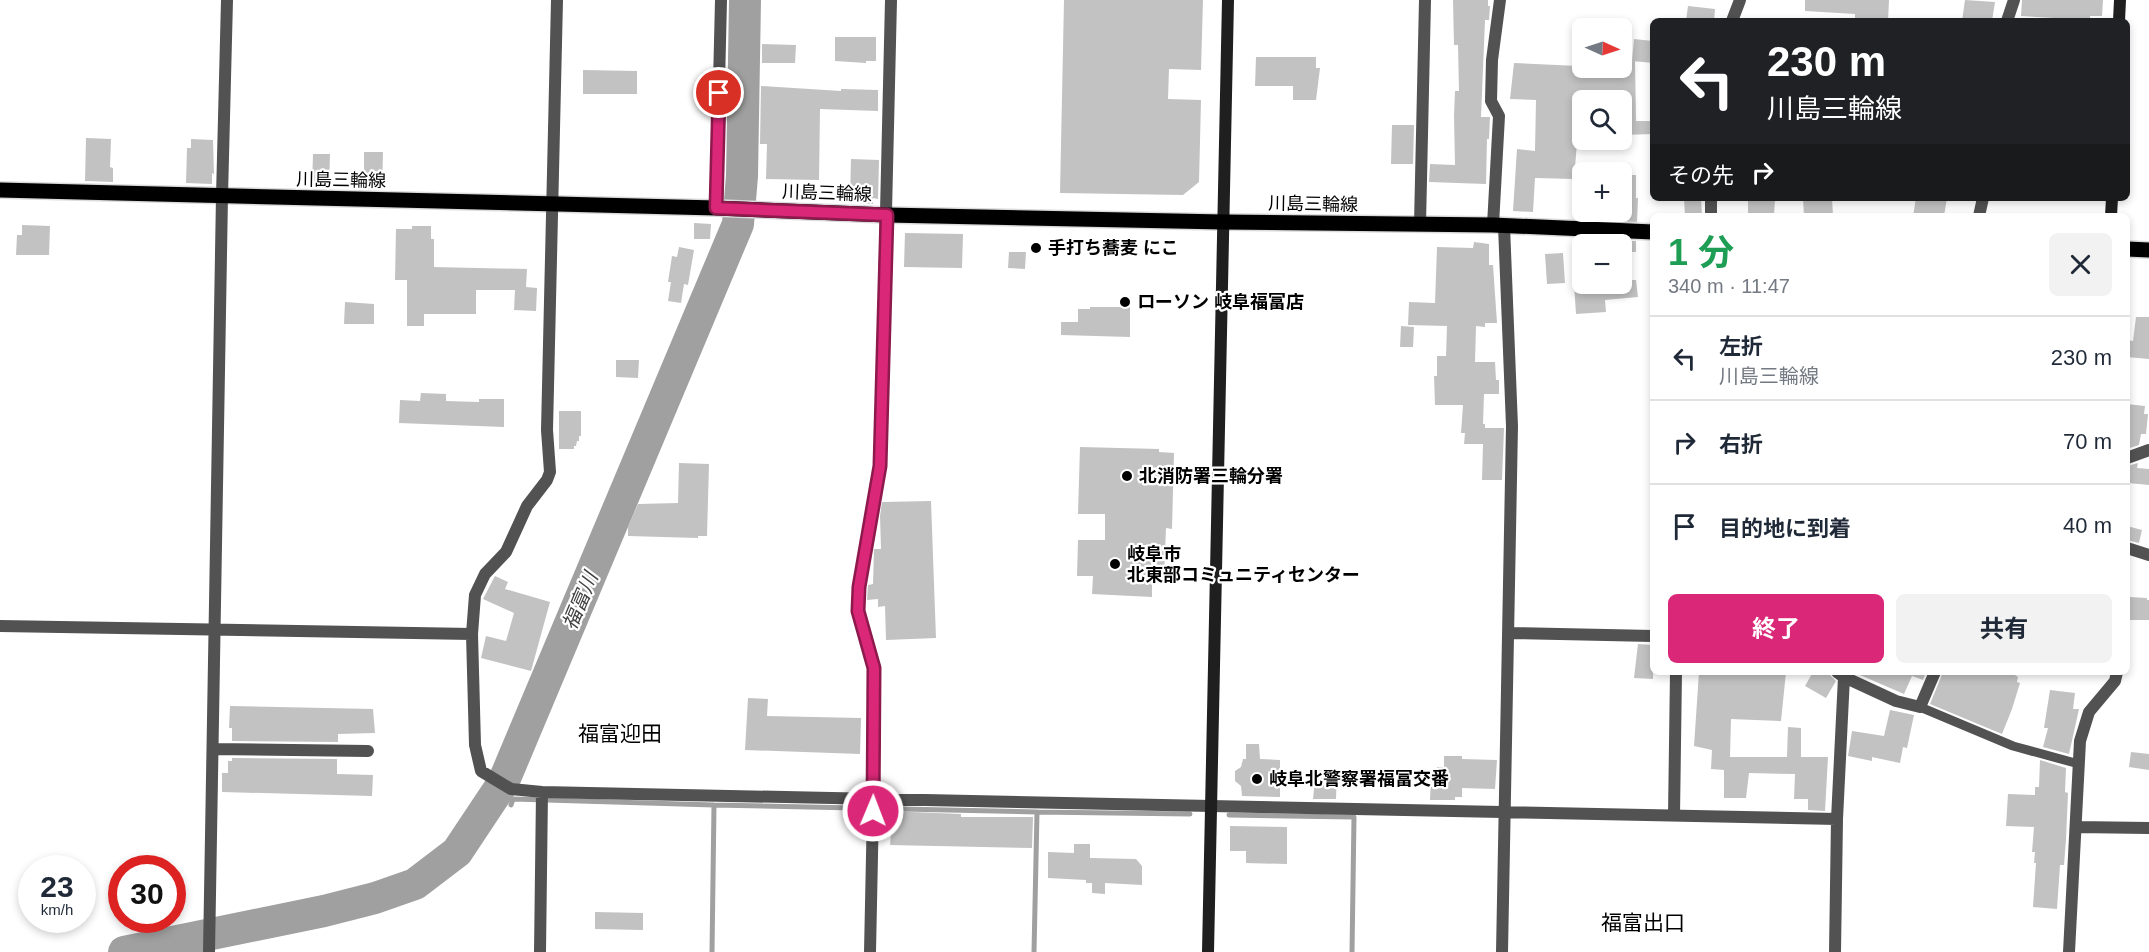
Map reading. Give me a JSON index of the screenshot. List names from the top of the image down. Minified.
{"streets":{"main road":["川島三輪線"]},"districts":["福富迎田","福富出口"],"water":["福富川"],"places":["手打ち蕎麦 にこ","ローソン 岐阜福富店","北消防署三輪分署","岐阜市 北東部コミュニティセンター","岐阜北警察署福富交番"],"north":"right","page":{"map_buttons":["+","−"],"turn":["230 m","川島三輪線"],"then":"その先","heading":["1 分","340 m · 11:47"],"list":[{"name":"左折","note":"川島三輪線","value":"230 m"},{"name":"右折","value":"70 m"},{"name":"目的地に到着","value":"40 m"}],"buttons":["終了","共有"],"speed":"23 km/h","limit":"30"}}
